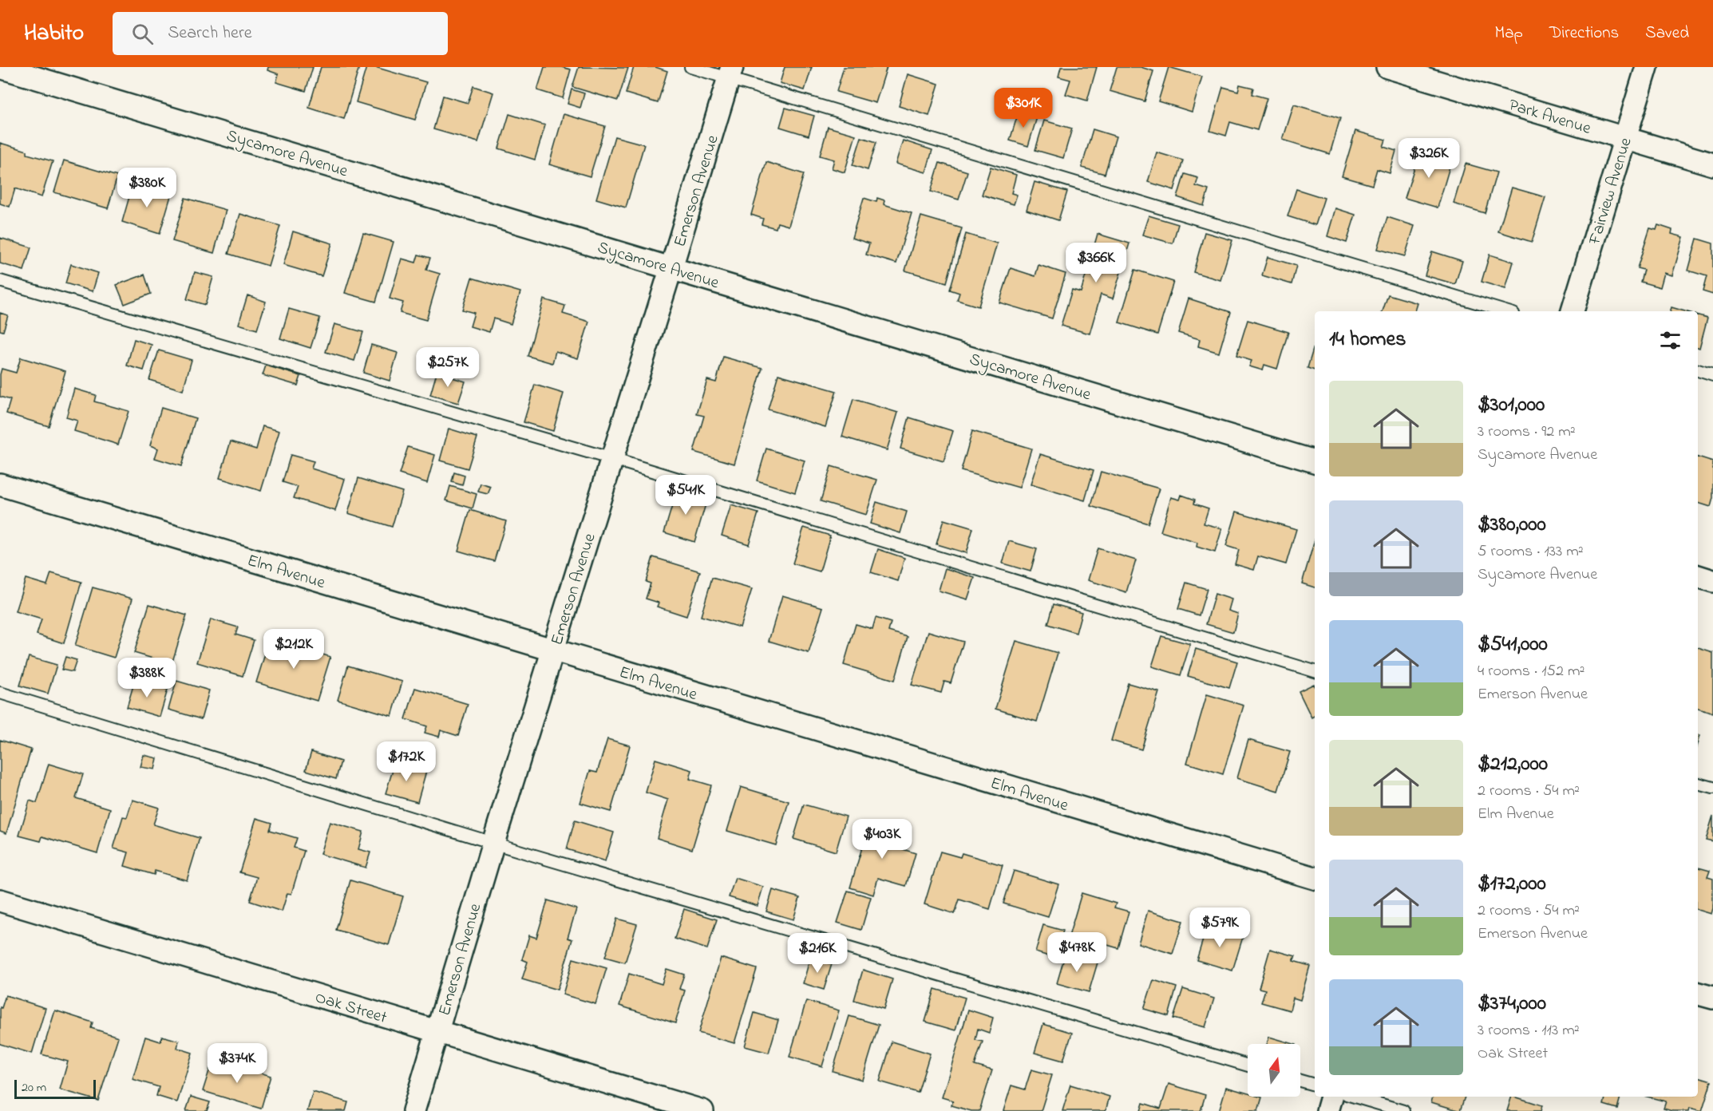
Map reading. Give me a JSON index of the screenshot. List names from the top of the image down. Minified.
{"streets":{"street":["Park Avenue","Sycamore Avenue","Emerson Avenue","Fairview Avenue","Elm Avenue","Oak Street"]},"crossings":[["Park Avenue","Fairview Avenue"],["Sycamore Avenue","Emerson Avenue"],["Emerson Avenue","Elm Avenue"],["Emerson Avenue","Oak Street"]],"scale_bar":"20 m","north":"top","page":{"header":"Habito","search":"Search here","nav":["Map","Directions","Saved"],"price":["$301K","$326K","$380K","$366K","$257K","$541K","$212K","$388K","$172K","$403K","$579K","$478K","$216K","$374K"],"heading":"14 homes","list":[{"name":"$301,000","note":"3 rooms · 92 m² · Sycamore Avenue"},{"name":"$380,000","note":"5 rooms · 133 m² · Sycamore Avenue"},{"name":"$541,000","note":"4 rooms · 152 m² · Emerson Avenue"},{"name":"$212,000","note":"2 rooms · 54 m² · Elm Avenue"},{"name":"$172,000","note":"2 rooms · 54 m² · Emerson Avenue"},{"name":"$374,000","note":"3 rooms · 113 m² · Oak Street"}],"scale":"20 m"}}
